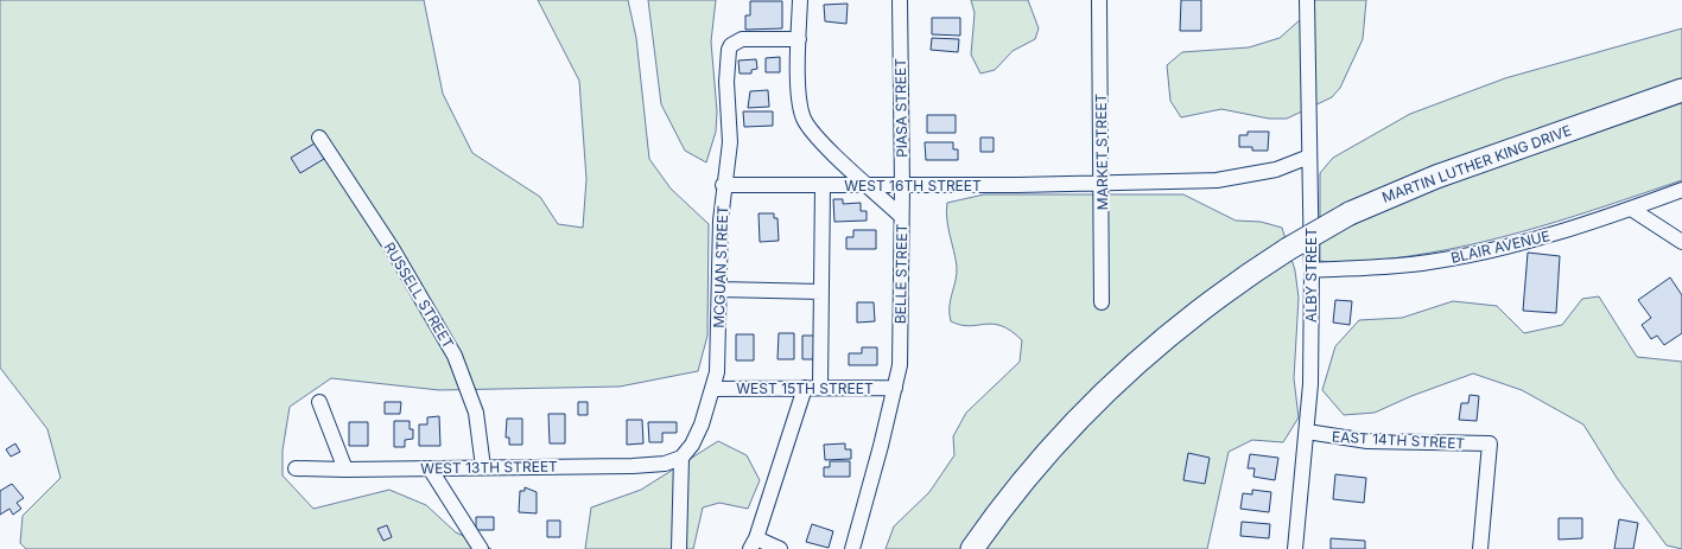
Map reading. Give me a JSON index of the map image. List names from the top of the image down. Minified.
{"streets":{"highway":["MARTIN LUTHER KING DRIVE"],"street":["PIASA STREET","MARKET STREET","WEST 16TH STREET","BLAIR AVENUE","MCGUAN STREET","BELLE STREET","ALBY STREET","RUSSELL STREET","WEST 15TH STREET","EAST 14TH STREET","WEST 13TH STREET"]},"crossings":[["PIASA STREET","WEST 16TH STREET"],["PIASA STREET","BELLE STREET"],["MARKET STREET","WEST 16TH STREET"],["WEST 16TH STREET","MCGUAN STREET"],["WEST 16TH STREET","BELLE STREET"],["WEST 16TH STREET","ALBY STREET"],["BLAIR AVENUE","ALBY STREET"],["MCGUAN STREET","BELLE STREET"],["MCGUAN STREET","WEST 15TH STREET"],["MCGUAN STREET","WEST 13TH STREET"],["BELLE STREET","WEST 15TH STREET"],["ALBY STREET","EAST 14TH STREET"],["RUSSELL STREET","WEST 13TH STREET"]]}
